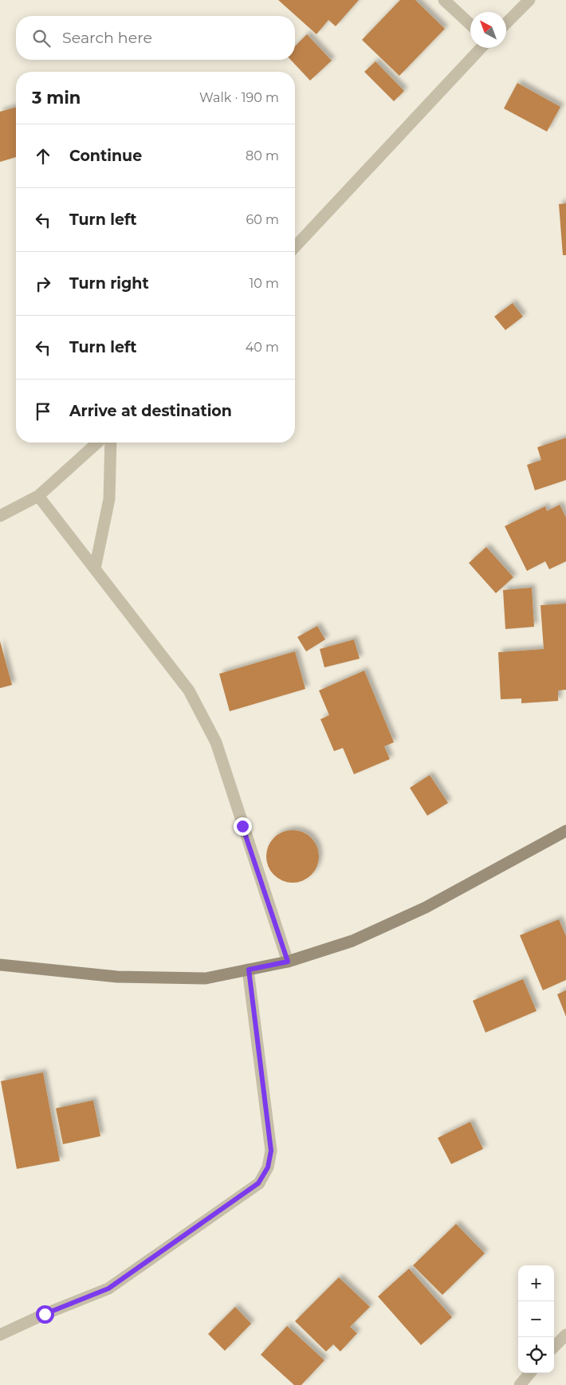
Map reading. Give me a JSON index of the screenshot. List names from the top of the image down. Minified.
{"north":"top left","page":{"search":"Search here","heading":["3 min","Walk · 190 m"],"list":[["Continue","80 m"],["Turn left","60 m"],["Turn right","10 m"],["Turn left","40 m"],"Arrive at destination"],"map_buttons":["+","−"]}}
